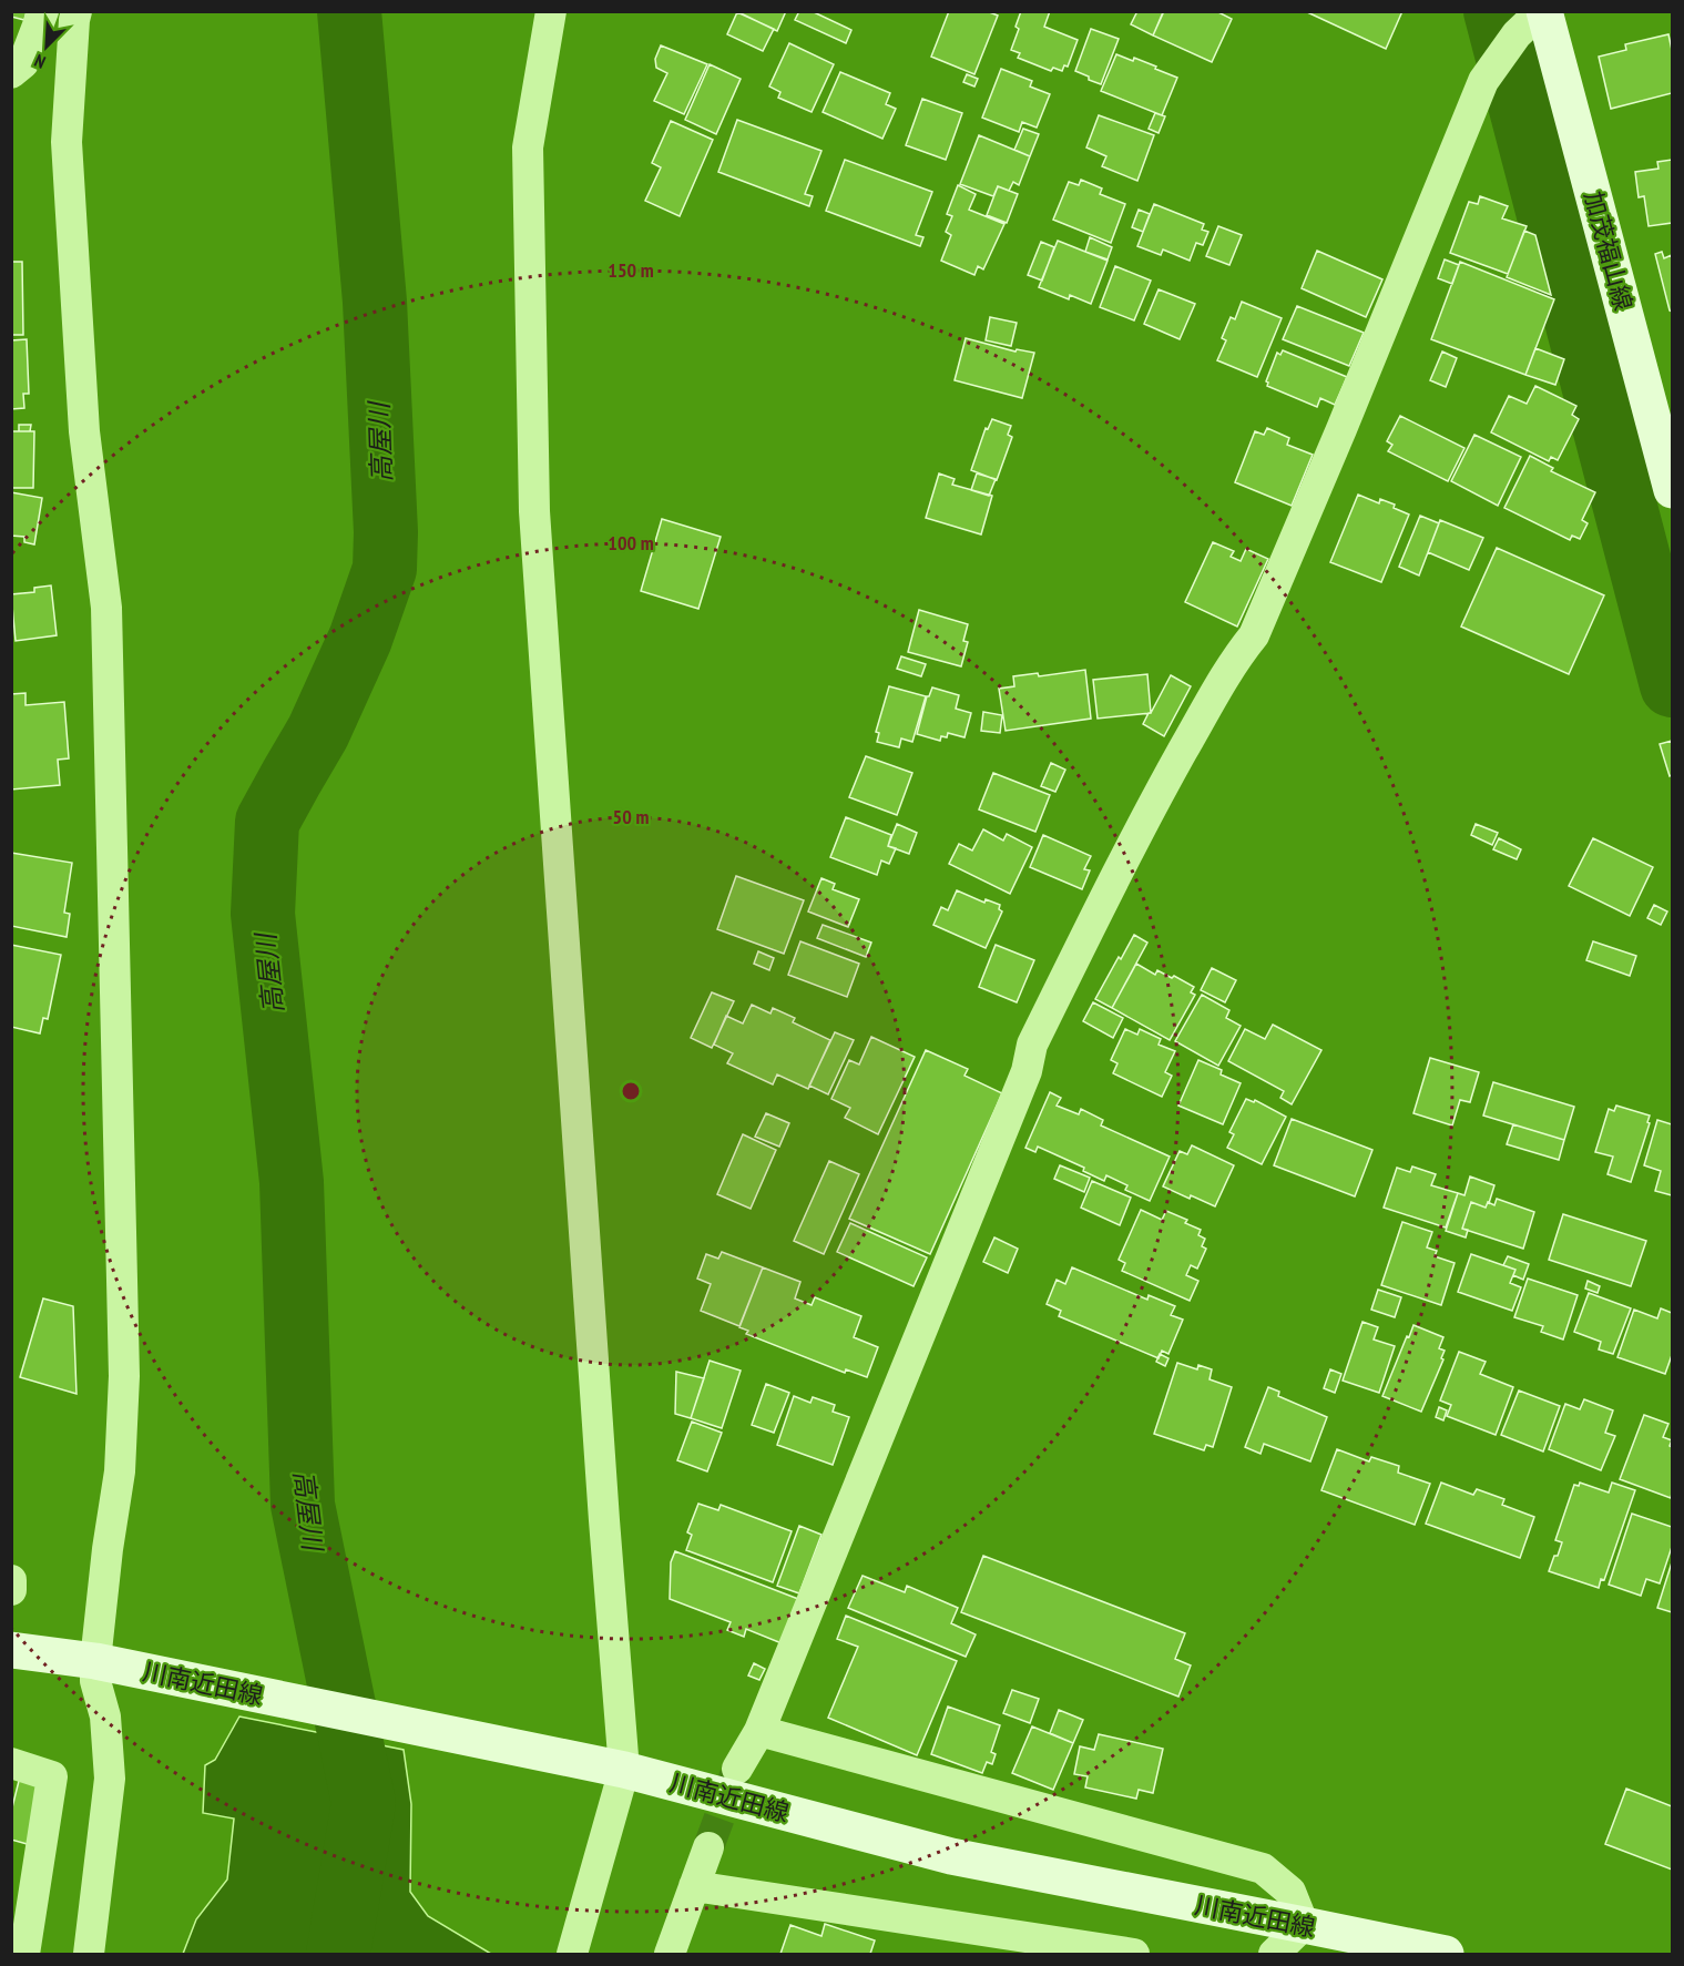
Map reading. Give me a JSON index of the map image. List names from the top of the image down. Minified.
{"streets":{"main road":["加茂福山線","川南近田線"]},"water":["高屋川"],"north":"bottom left","rings":["150 m","100 m","50 m"]}
